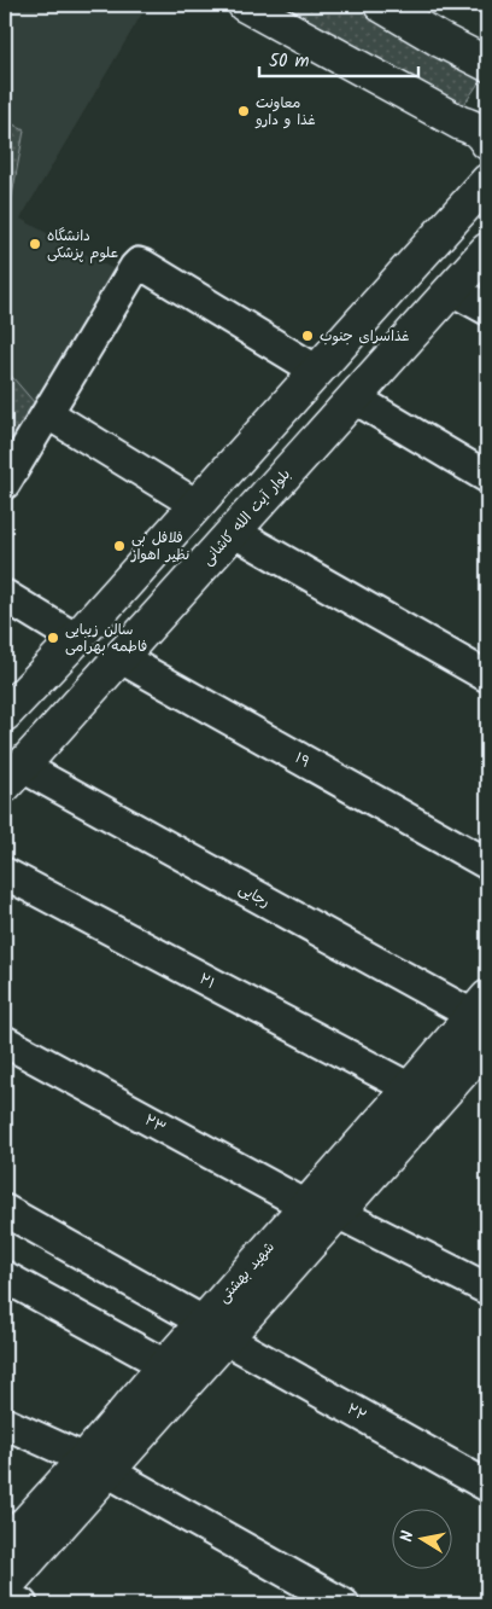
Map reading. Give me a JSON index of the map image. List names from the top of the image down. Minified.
{"streets":{"main road":["بلوار آیت الله کاشانی","شهید بهشتی"],"street":["۱۹","رجایی","۲۱","۲۳","۲۲"]},"crossings":[["بلوار آیت الله کاشانی","۱۹"],["بلوار آیت الله کاشانی","رجایی"],["رجایی","شهید بهشتی"],["۲۱","شهید بهشتی"],["۲۳","شهید بهشتی"],["شهید بهشتی","۲۲"]],"places":["معاونت غذا و دارو","دانشگاه علوم پزشکی","غذاسرای جنوب","فلافل بی نظیر اهواز","سالن زیبایی فاطمه بهرامی"],"scale_bar":"50 m","north":"left"}
